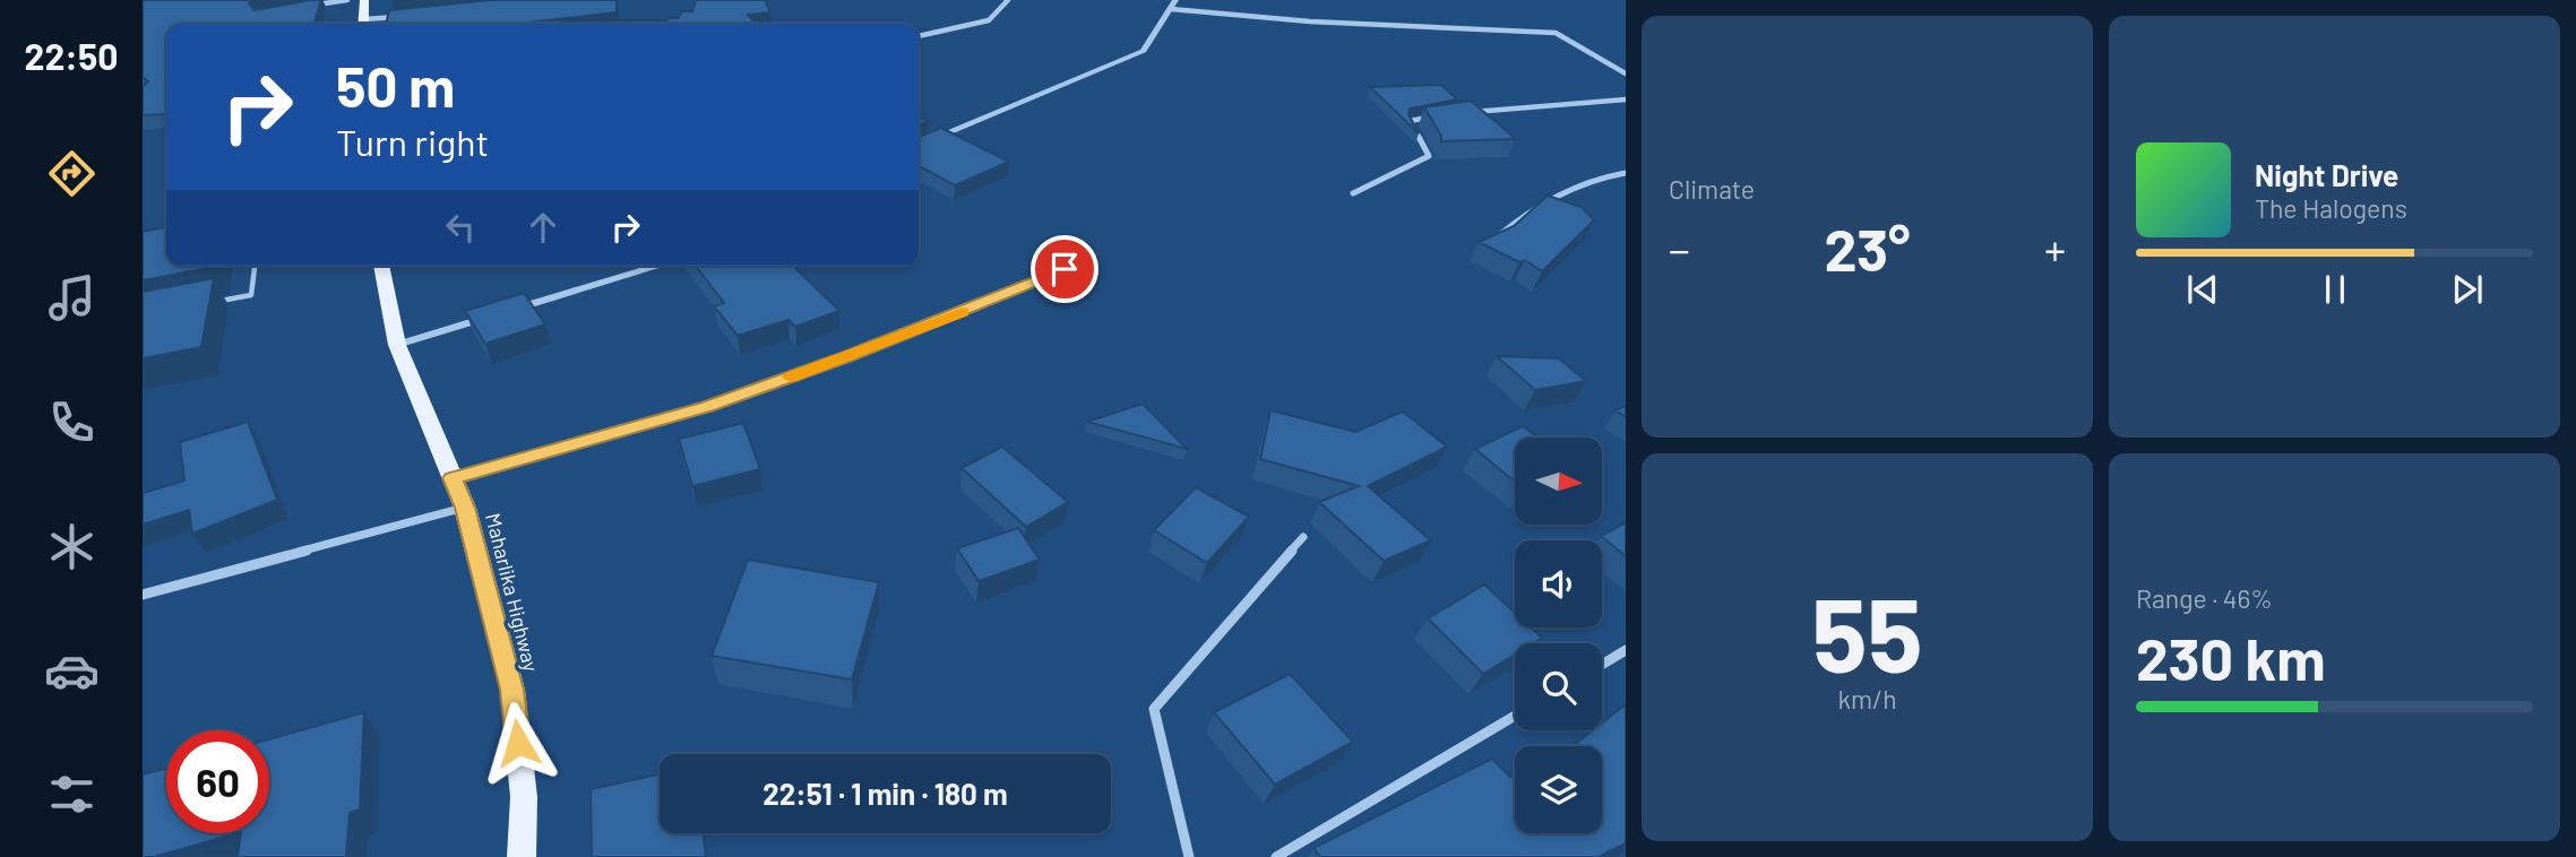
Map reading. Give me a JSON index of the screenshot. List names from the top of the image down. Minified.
{"streets":{"main road":["Maharlika Highway"]},"north":"right","page":{"tabs":"22:50","tile":["Climate",["55","km/h"],["Range · 46%","230 km"]],"turn":["50 m","Turn right"],"song":["Night Drive","The Halogens"],"heat":["−","23°","+"],"limit":"60","trip":"22:51 · 1 min · 180 m"}}
